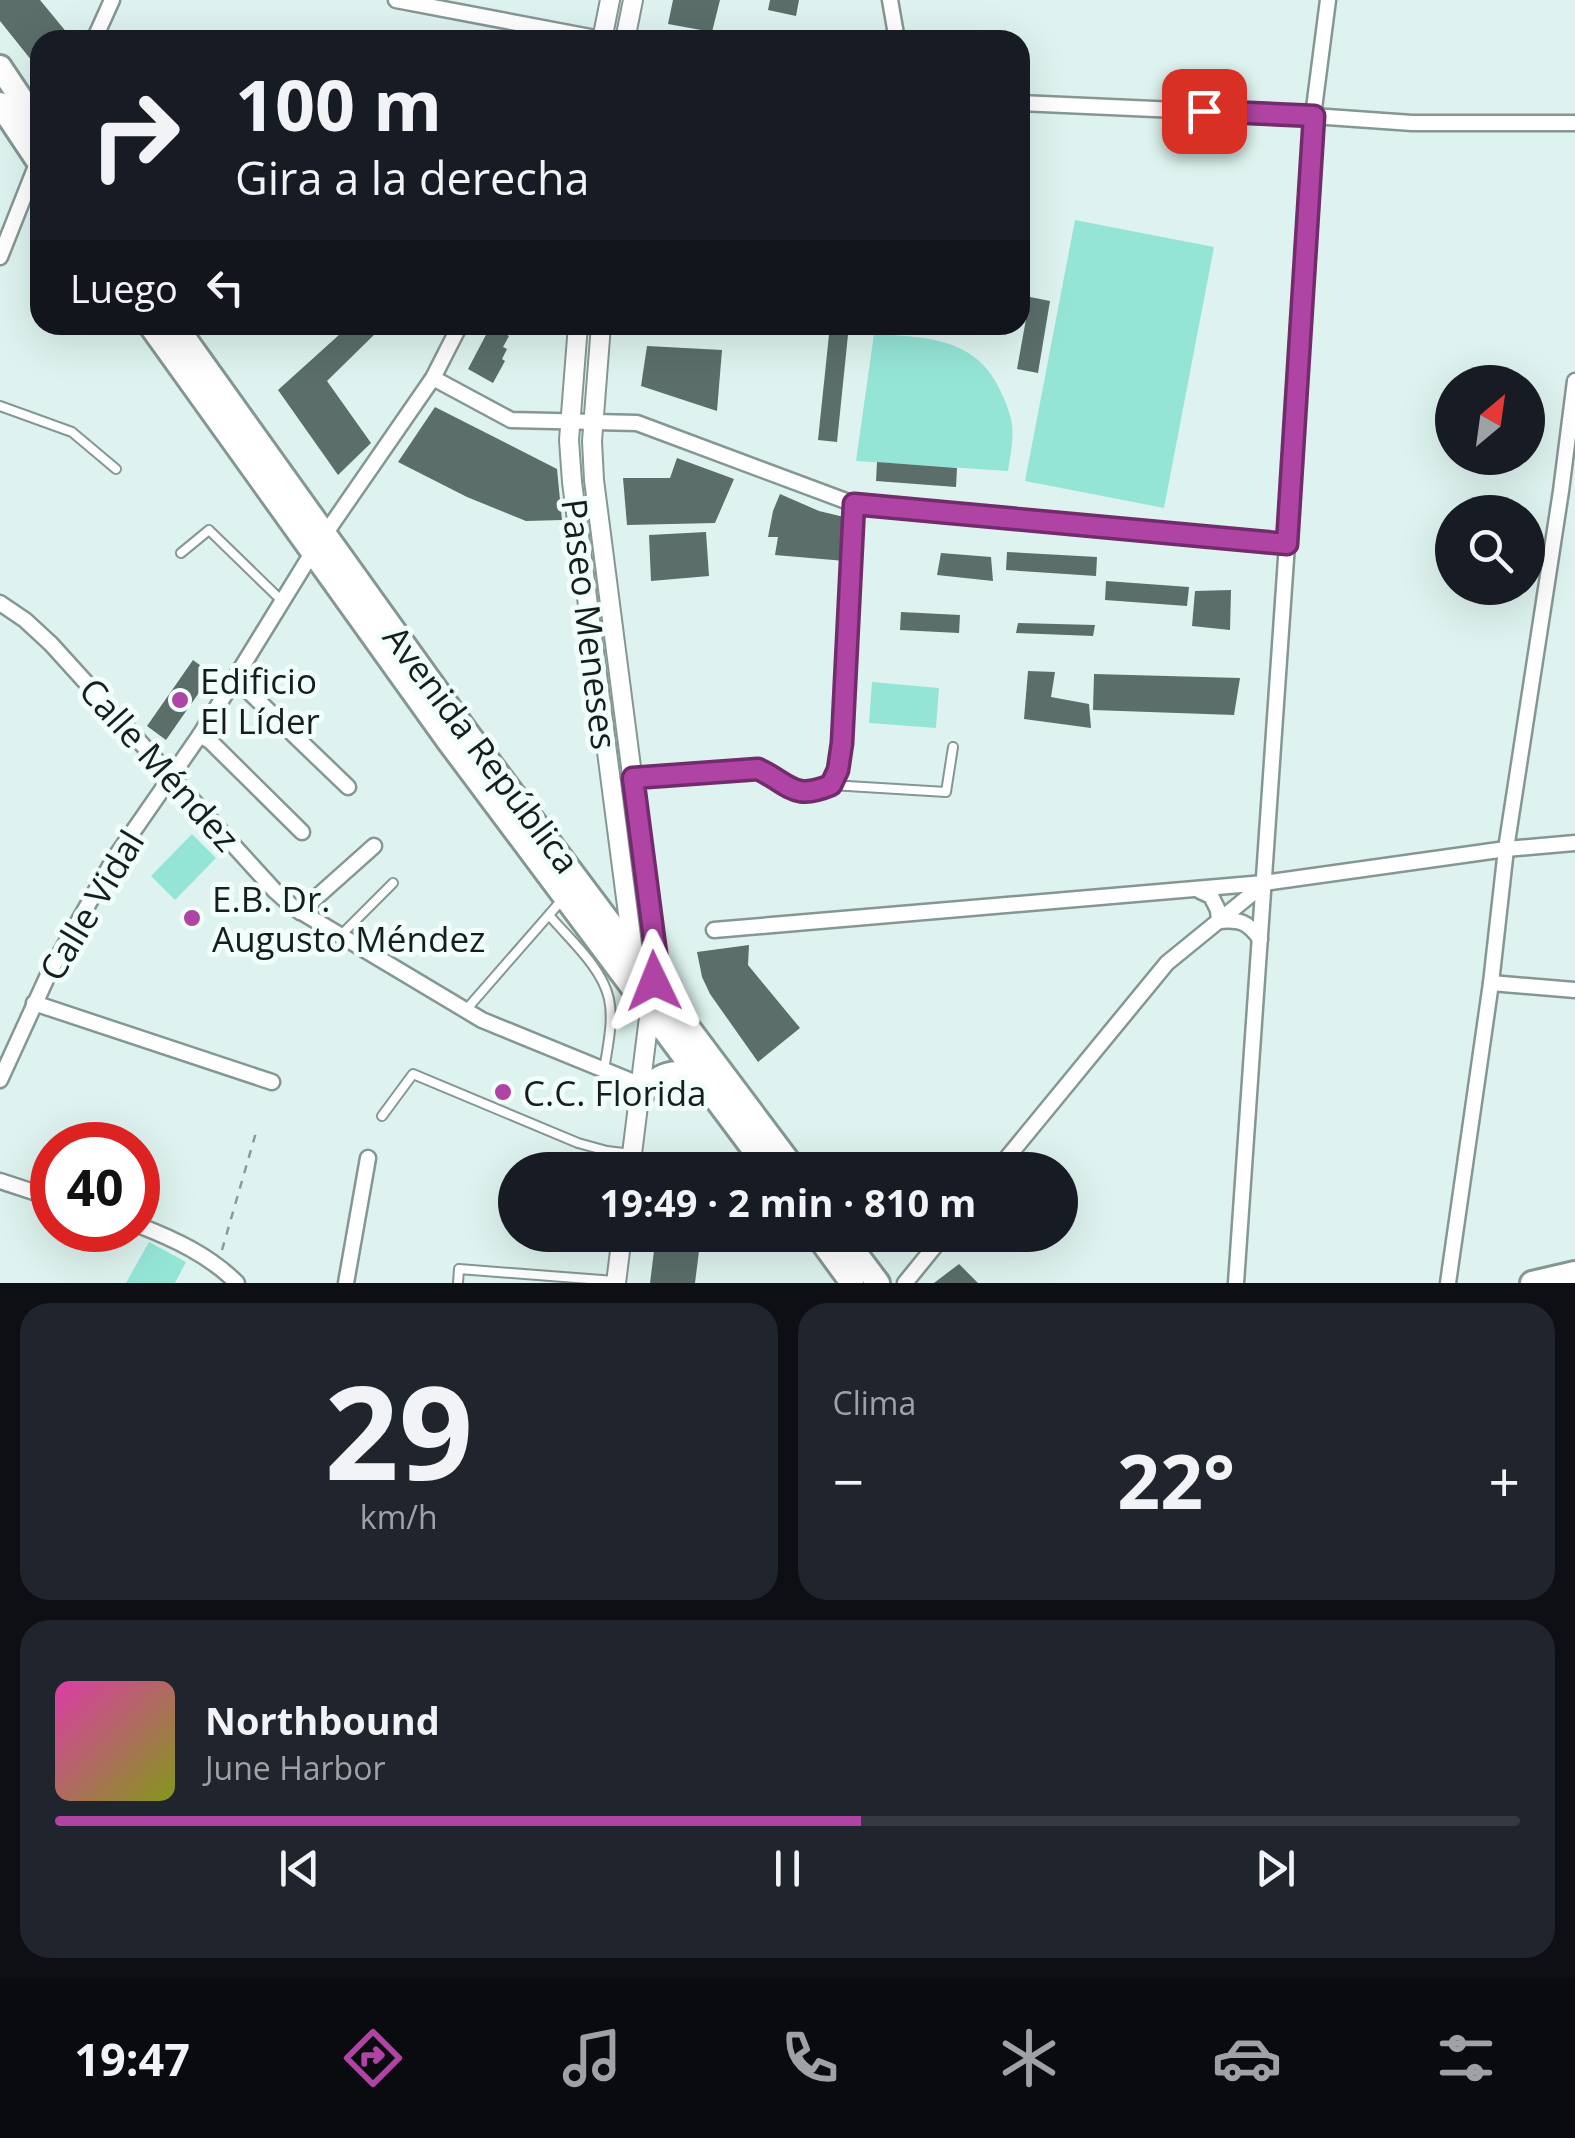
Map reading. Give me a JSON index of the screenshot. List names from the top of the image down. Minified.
{"streets":{"main road":["Avenida República"],"street":["Paseo Meneses","Calle Méndez","Calle Vidal"]},"crossings":[["Paseo Meneses","Avenida República"],["Avenida República","Calle Vidal"],["Calle Méndez","Calle Vidal"]],"places":["Edificio El Líder","E.B. Dr. Augusto Méndez","C.C. Florida"],"north":"top right","page":{"turn":["100 m","Gira a la derecha"],"then":"Luego","limit":"40","trip":"19:49 · 2 min · 810 m","tile":[["29","km/h"],"Clima"],"heat":["−","22°","+"],"song":["Northbound","June Harbor"],"tabs":"19:47"}}
